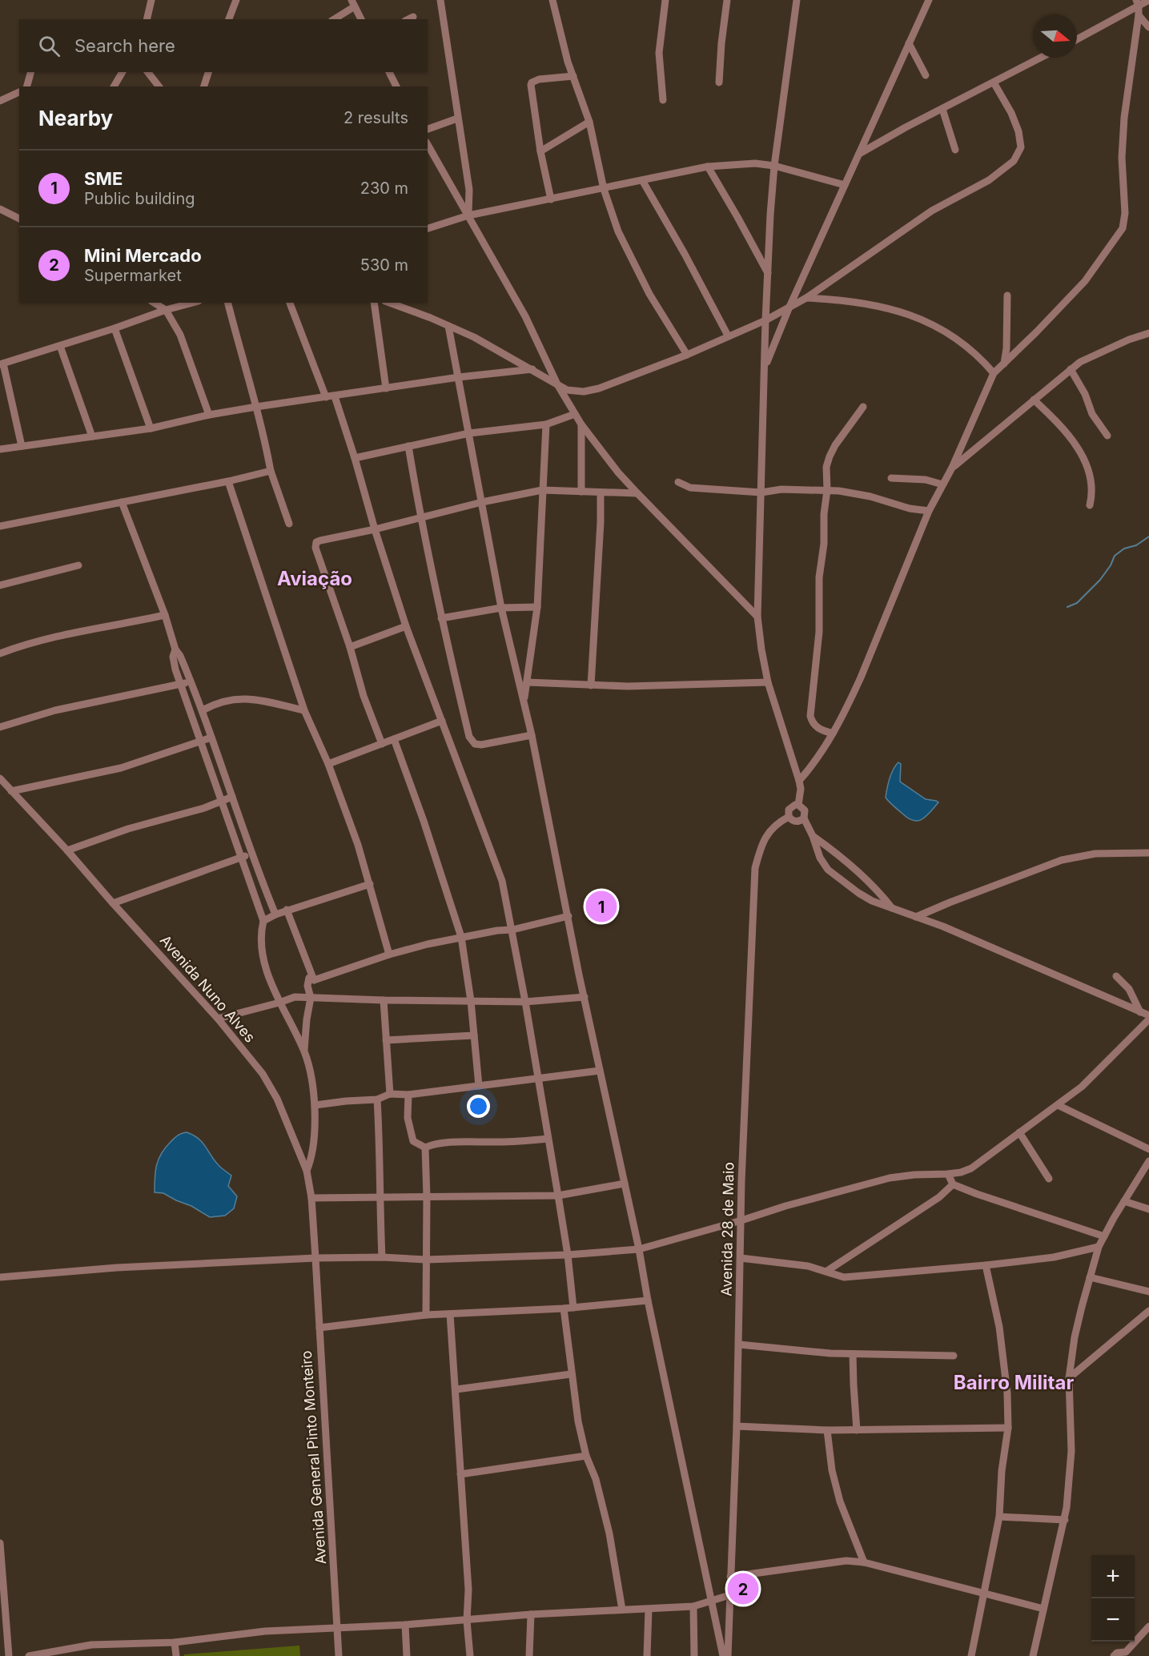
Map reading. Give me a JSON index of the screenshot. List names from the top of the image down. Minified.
{"streets":{"street":["Avenida Nuno Alves","Avenida 28 de Maio","Avenida General Pinto Monteiro"]},"crossings":[["Avenida Nuno Alves","Avenida General Pinto Monteiro"]],"districts":["Aviação","Bairro Militar"],"north":"right","page":{"search":"Search here","heading":["Nearby","2 results"],"list":[{"mark":"1","name":"SME","note":"Public building","value":"230 m"},{"mark":"2","name":"Mini Mercado","note":"Supermarket","value":"530 m"}],"pins":["1","2"],"map_buttons":["+","−"]}}
